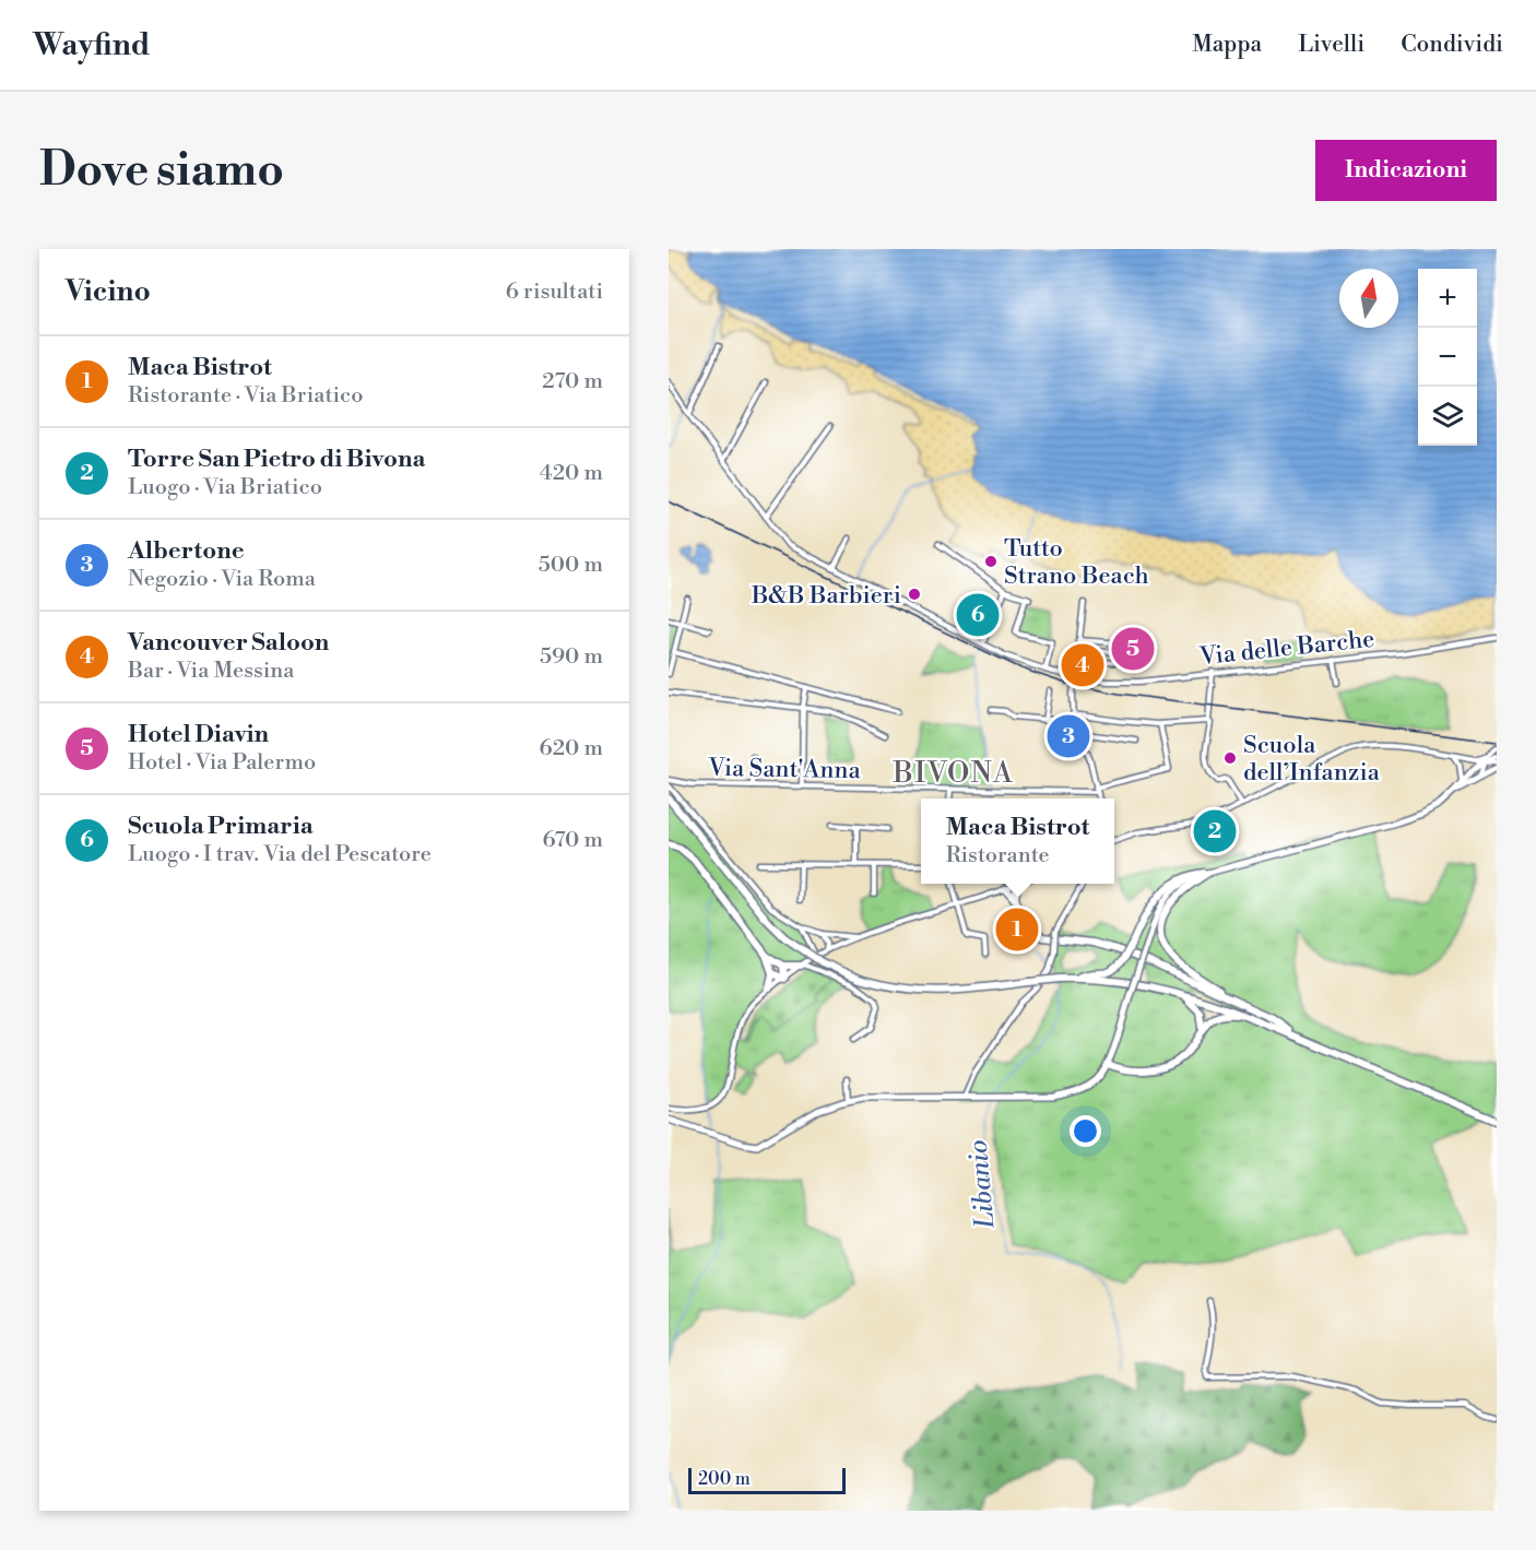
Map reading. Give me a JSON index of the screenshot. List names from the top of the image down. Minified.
{"streets":{"street":["Via delle Barche","Via Sant'Anna"]},"districts":["BIVONA"],"water":["Libanio"],"places":["Tutto Strano Beach","B&B Barbieri","Scuola dell’Infanzia"],"scale_bar":"200 m","north":"top","page":{"header":"Wayfind","nav":["Mappa","Livelli","Condividi"],"buttons":"Indicazioni","title":"Dove siamo","heading":["Vicino","6 risultati"],"map_buttons":["+","−"],"list":[{"mark":"1","name":"Maca Bistrot","note":"Ristorante · Via Briatico","value":"270 m"},{"mark":"2","name":"Torre San Pietro di Bivona","note":"Luogo · Via Briatico","value":"420 m"},{"mark":"3","name":"Albertone","note":"Negozio · Via Roma","value":"500 m"},{"mark":"4","name":"Vancouver Saloon","note":"Bar · Via Messina","value":"590 m"},{"mark":"5","name":"Hotel Diavin","note":"Hotel · Via Palermo","value":"620 m"},{"mark":"6","name":"Scuola Primaria","note":"Luogo · I trav. Via del Pescatore","value":"670 m"}],"pins":["6","5","4","3","2","1"],"popup":["Maca Bistrot","Ristorante"],"scale":"200 m"}}
